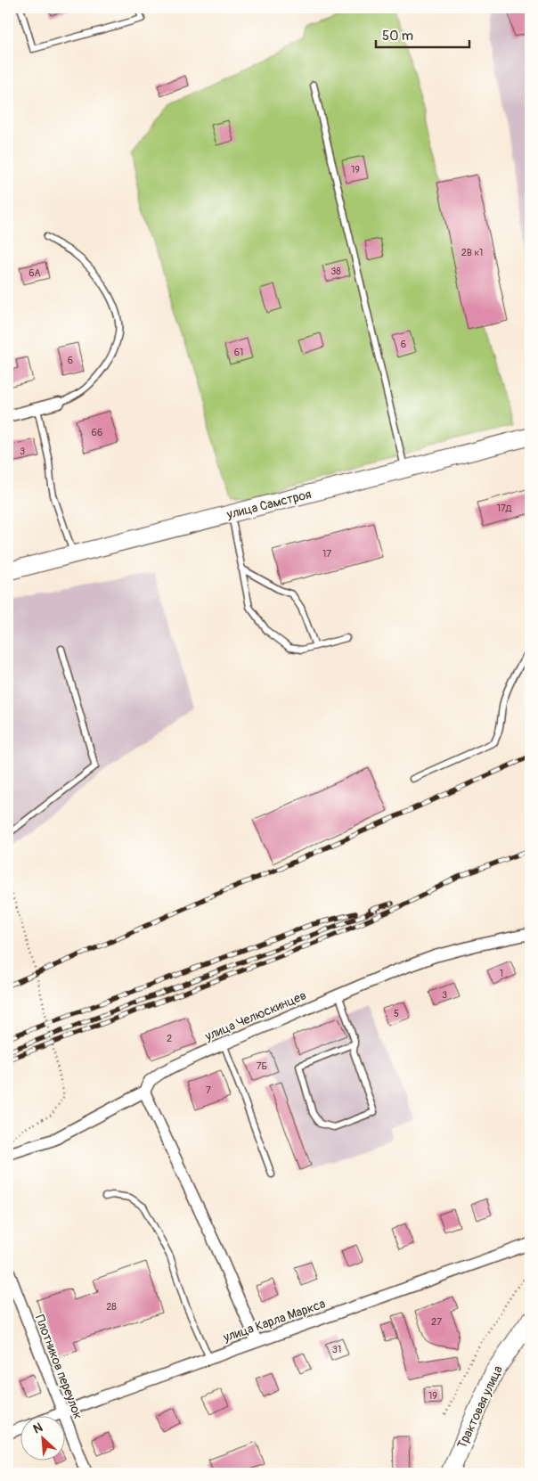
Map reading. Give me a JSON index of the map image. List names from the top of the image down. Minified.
{"streets":{"main road":["Трактовая улица"],"street":["улица Самстроя","улица Челюскинцев","улица Карла Маркса","Плотников переулок"]},"crossings":[["улица Карла Маркса","Плотников переулок"]],"house_numbers":["19","2В к1","38","6А","6","61","6","66","3","17Д","17","1","3","5","2","7Б","7","28","27","31","19"],"scale_bar":"50 m","north":"top left"}
